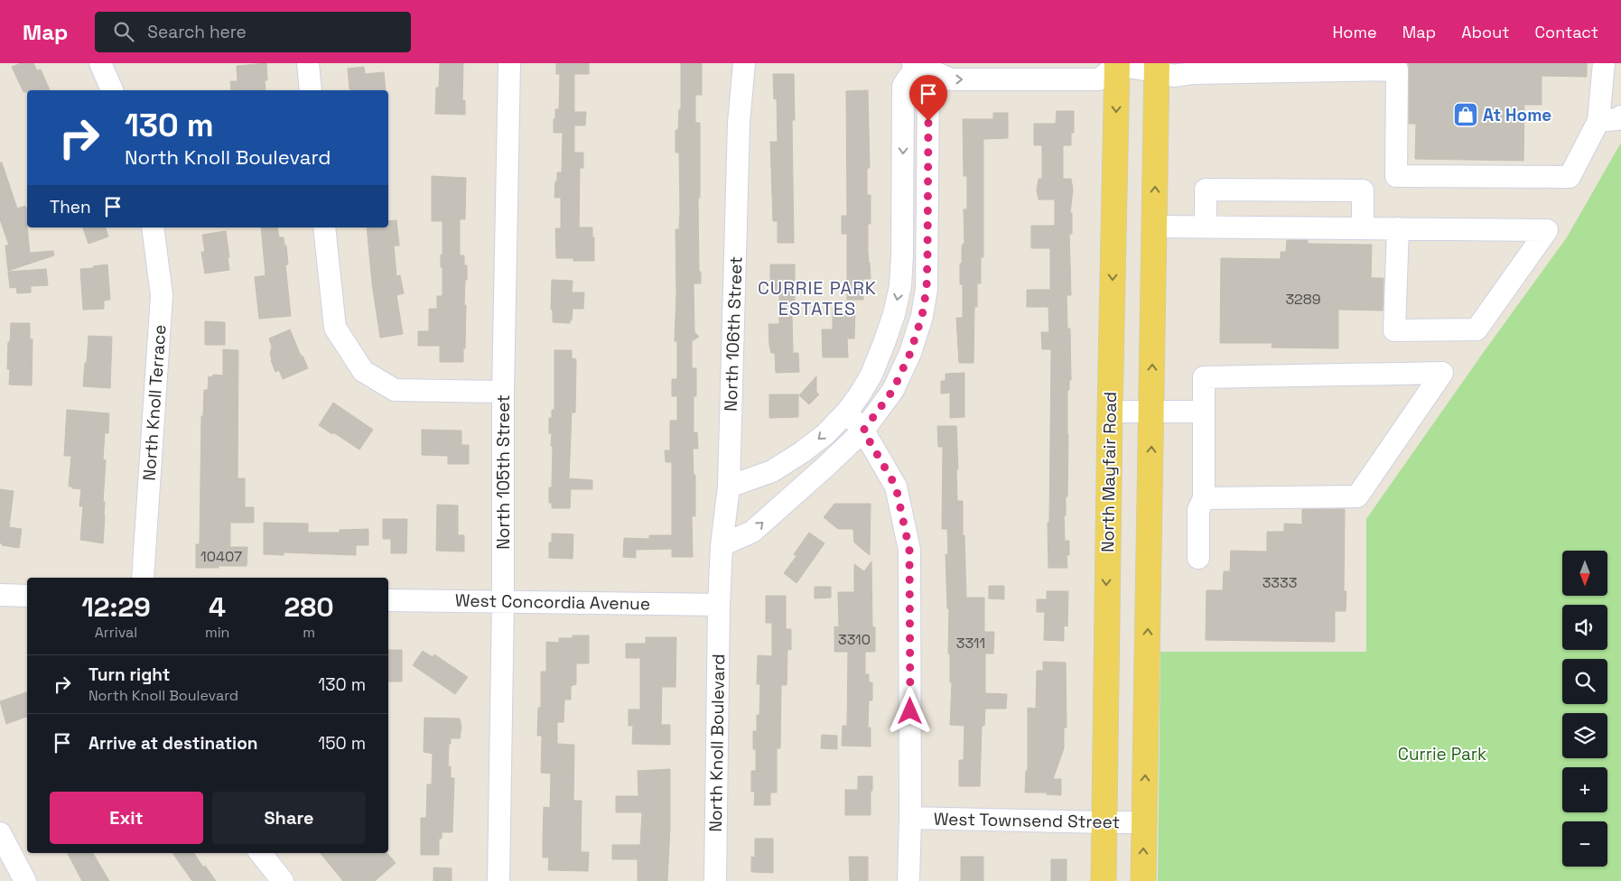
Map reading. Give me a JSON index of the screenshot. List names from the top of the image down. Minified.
{"streets":{"main road":["North Mayfair Road"],"street":["North 106th Street","North Knoll Terrace","North 105th Street","West Concordia Avenue","North Knoll Boulevard","West Townsend Street"]},"crossings":[["North 106th Street","West Concordia Avenue"],["North 106th Street","North Knoll Boulevard"],["North 105th Street","West Concordia Avenue"],["North Mayfair Road","West Townsend Street"],["West Concordia Avenue","North Knoll Boulevard"]],"districts":["CURRIE PARK ESTATES"],"parks":["Currie Park"],"places":{"shop":["At Home"]},"house_numbers":["3289","10407","3333","3310","3311"],"north":"bottom","page":{"header":"Map","search":"Search here","nav":["Home","Map","About","Contact"],"turn":["130 m","North Knoll Boulevard"],"then":"Then","map_buttons":["+","−"],"eta":["12:29","Arrival","4","min","280","m"],"list":[{"name":"Turn right","note":"North Knoll Boulevard","value":"130 m"},{"name":"Arrive at destination","value":"150 m"}],"buttons":["Exit","Share"]}}
